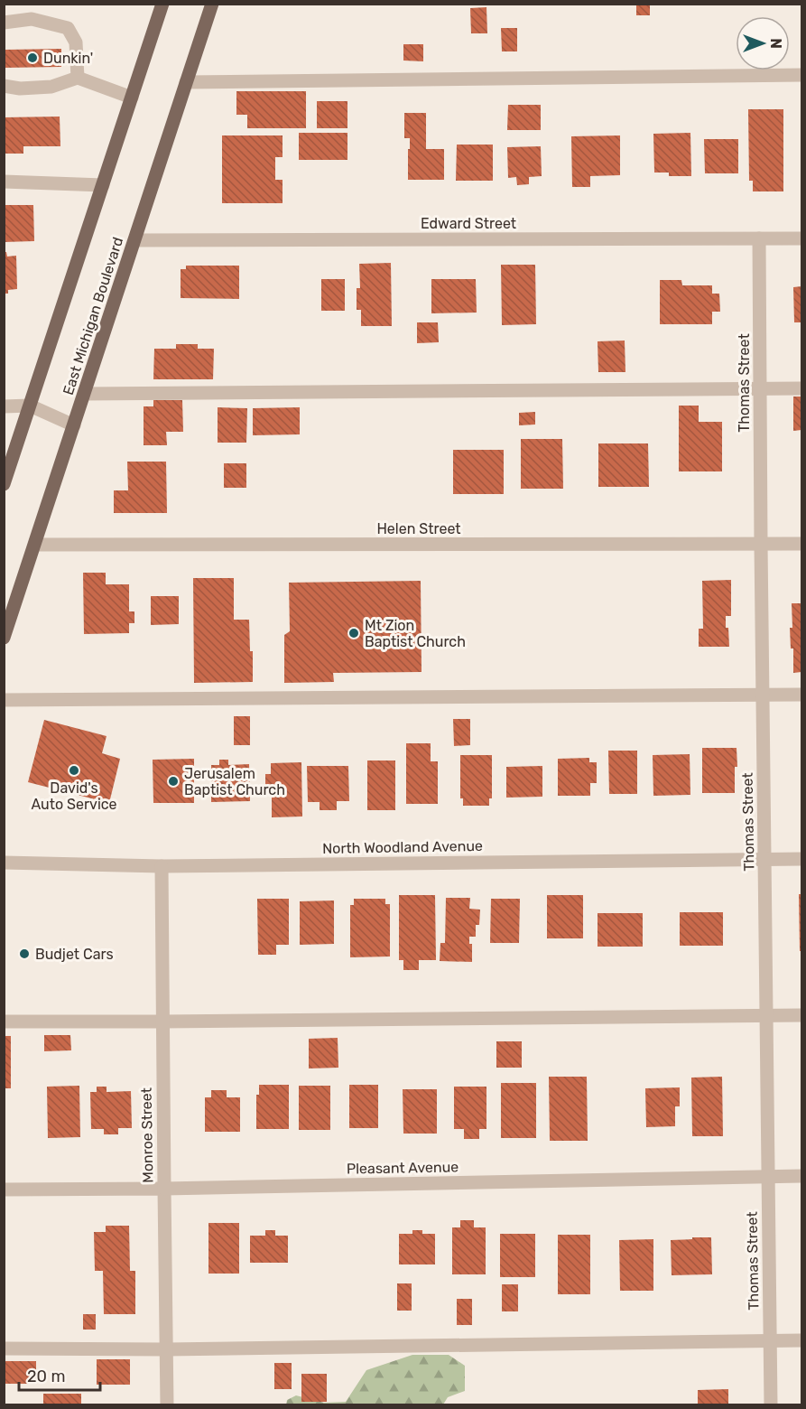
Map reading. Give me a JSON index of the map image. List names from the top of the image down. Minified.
{"streets":{"main road":["East Michigan Boulevard"],"street":["Edward Street","Thomas Street","Helen Street","North Woodland Avenue","Monroe Street","Pleasant Avenue"]},"crossings":[["Edward Street","East Michigan Boulevard"],["Edward Street","Thomas Street"],["East Michigan Boulevard","Helen Street"],["Thomas Street","Helen Street"],["Thomas Street","North Woodland Avenue"],["Thomas Street","Pleasant Avenue"],["North Woodland Avenue","Monroe Street"],["Monroe Street","Pleasant Avenue"]],"places":["Dunkin'","Mt Zion Baptist Church","David's Auto Service","Jerusalem Baptist Church","Budjet Cars"],"scale_bar":"20 m","north":"right"}
